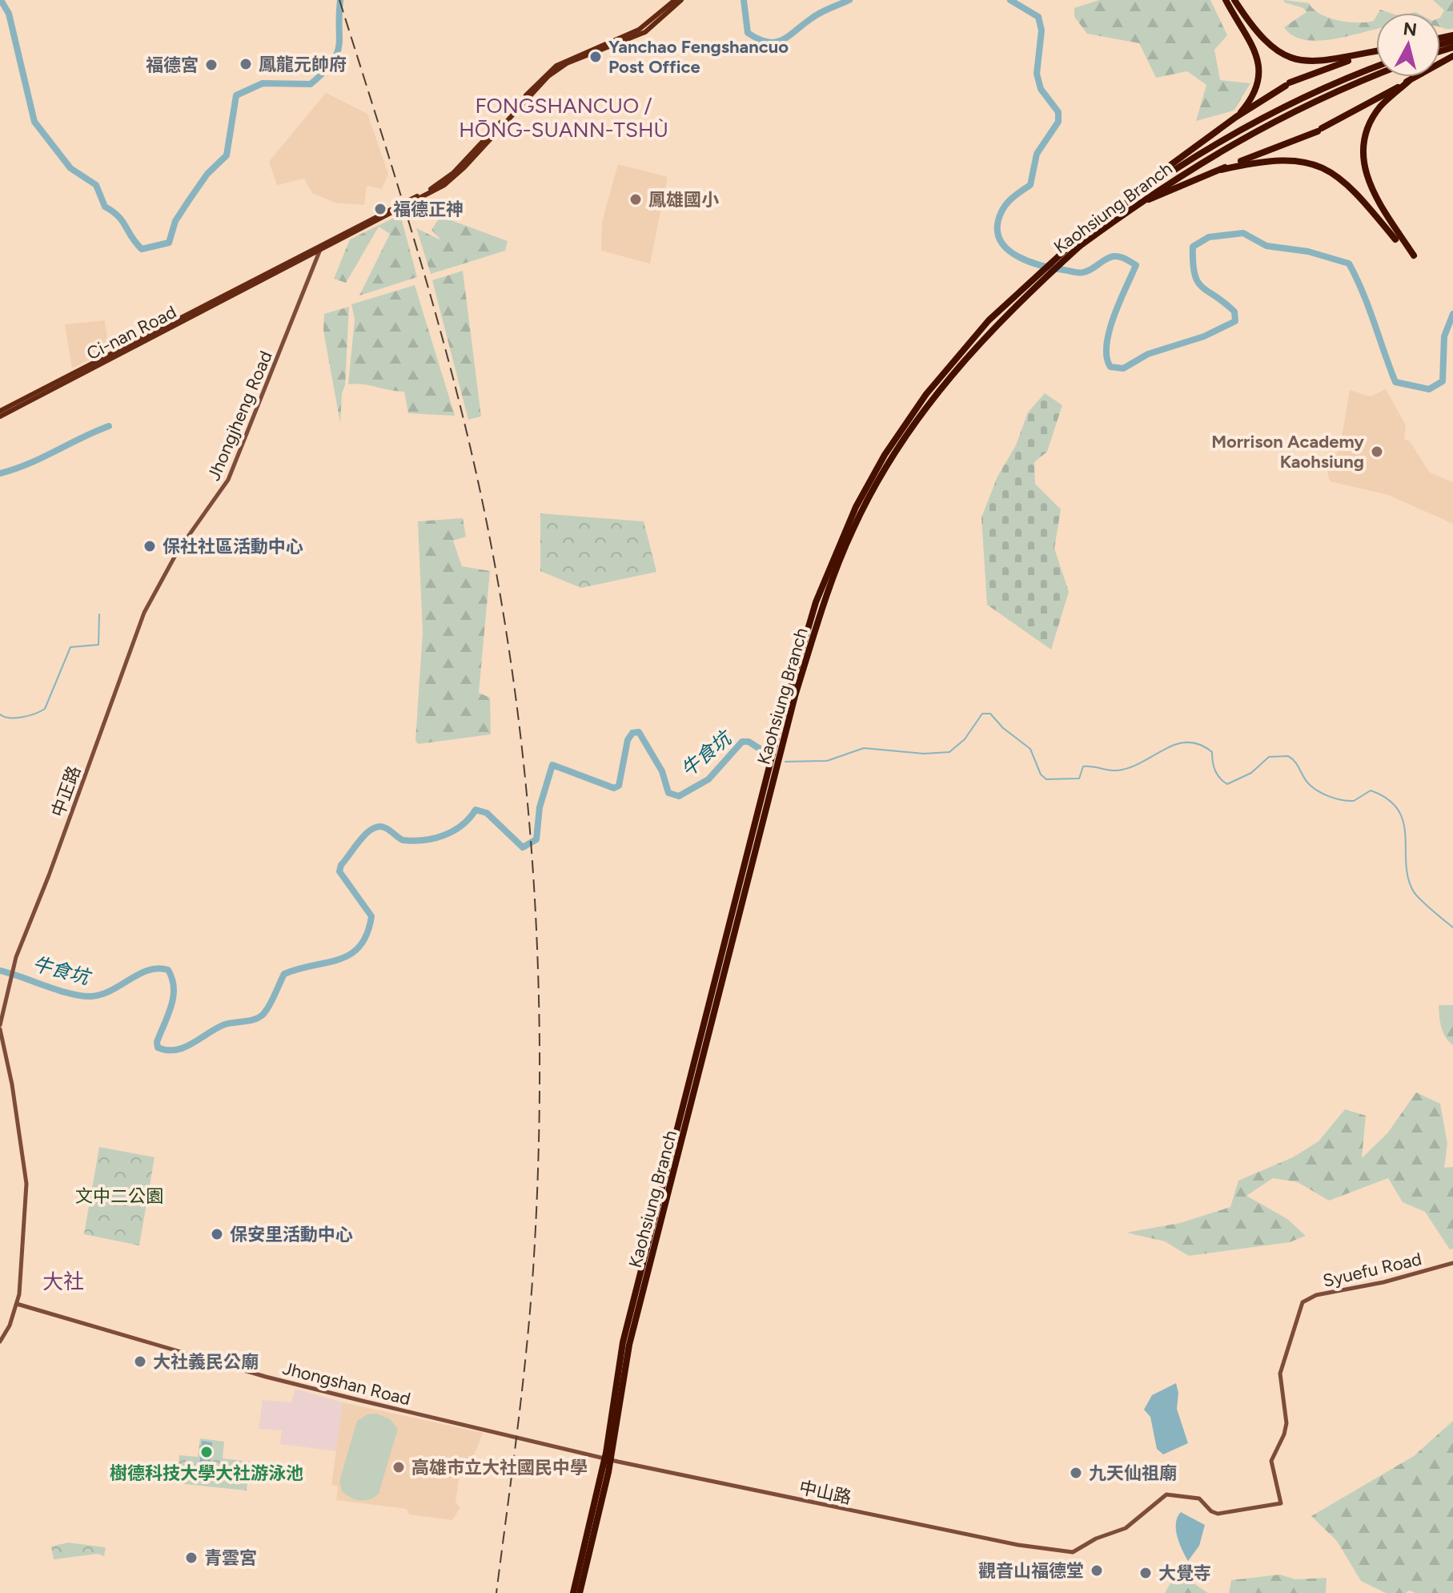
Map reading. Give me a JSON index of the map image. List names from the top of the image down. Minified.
{"streets":{"highway":["Kaohsiung Branch"],"main road":["Jhongjheng Road","Syuefu Road","中山路"]},"crossings":[["Syuefu Road","中山路"]],"districts":["FONGSHANCUO / HŌNG-SUANN-TSHÙ","大社"],"water":["牛食坑"],"parks":["文中二公園"],"places":["Yanchao Fengshancuo Post Office","鳳龍元帥府","福德宮","鳳雄國小","福德正神","Morrison Academy Kaohsiung","保社社區活動中心","保安里活動中心","大社義民公廟","樹德科技大學大社游泳池","高雄市立大社國民中學","九天仙祖廟","青雲宮","觀音山福德堂","大覺寺"],"north":"top"}
